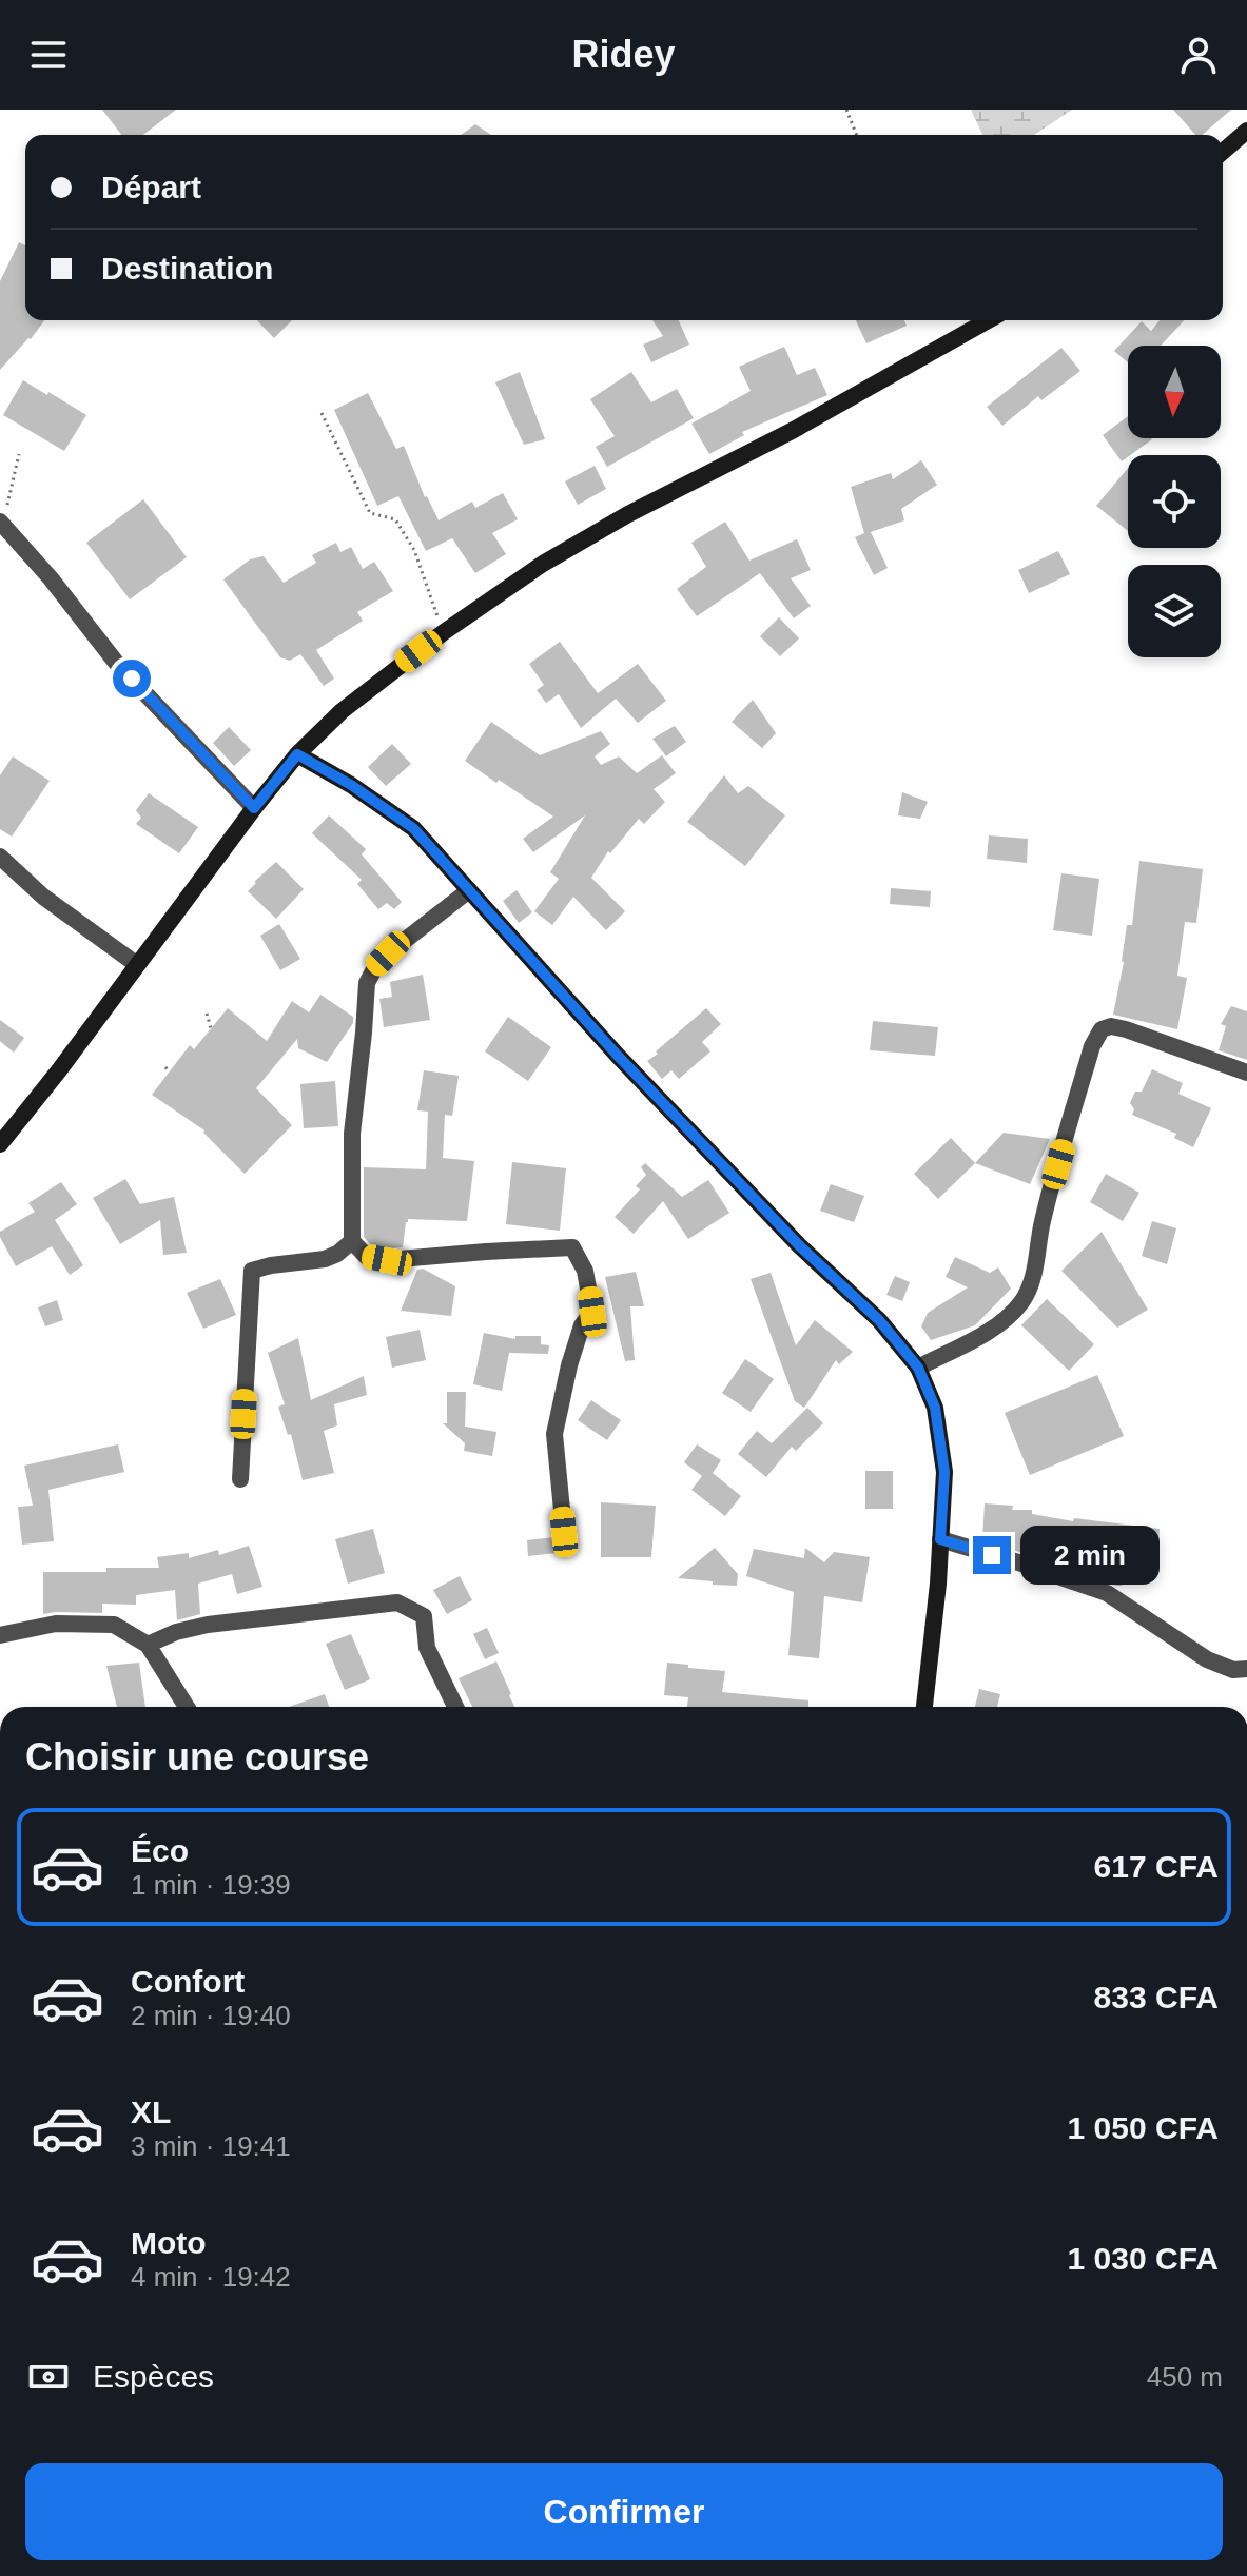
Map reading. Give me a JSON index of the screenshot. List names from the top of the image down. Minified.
{"north":"bottom","page":{"header":"Ridey","banner":["Départ","Destination"],"bubble":"2 min","heading":"Choisir une course","list":[{"name":"Éco","note":"1 min · 19:39","value":"617 CFA"},{"name":"Confort","note":"2 min · 19:40","value":"833 CFA"},{"name":"XL","note":"3 min · 19:41","value":"1 050 CFA"},{"name":"Moto","note":"4 min · 19:42","value":"1 030 CFA"}],"pay":["Espèces","450 m"],"buttons":"Confirmer"}}
